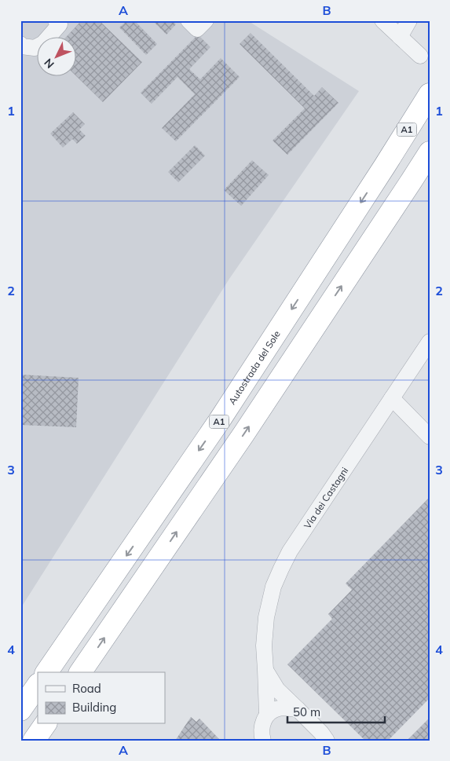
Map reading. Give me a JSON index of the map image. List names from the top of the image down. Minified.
{"streets":{"highway":["A1","Autostrada del Sole"],"street":["Via dei Castagni"]},"legend":["Road","Building"],"scale_bar":"50 m","north":"bottom left","grid":{"columns":["A","B"],"rows":["1","2","3","4"]}}
